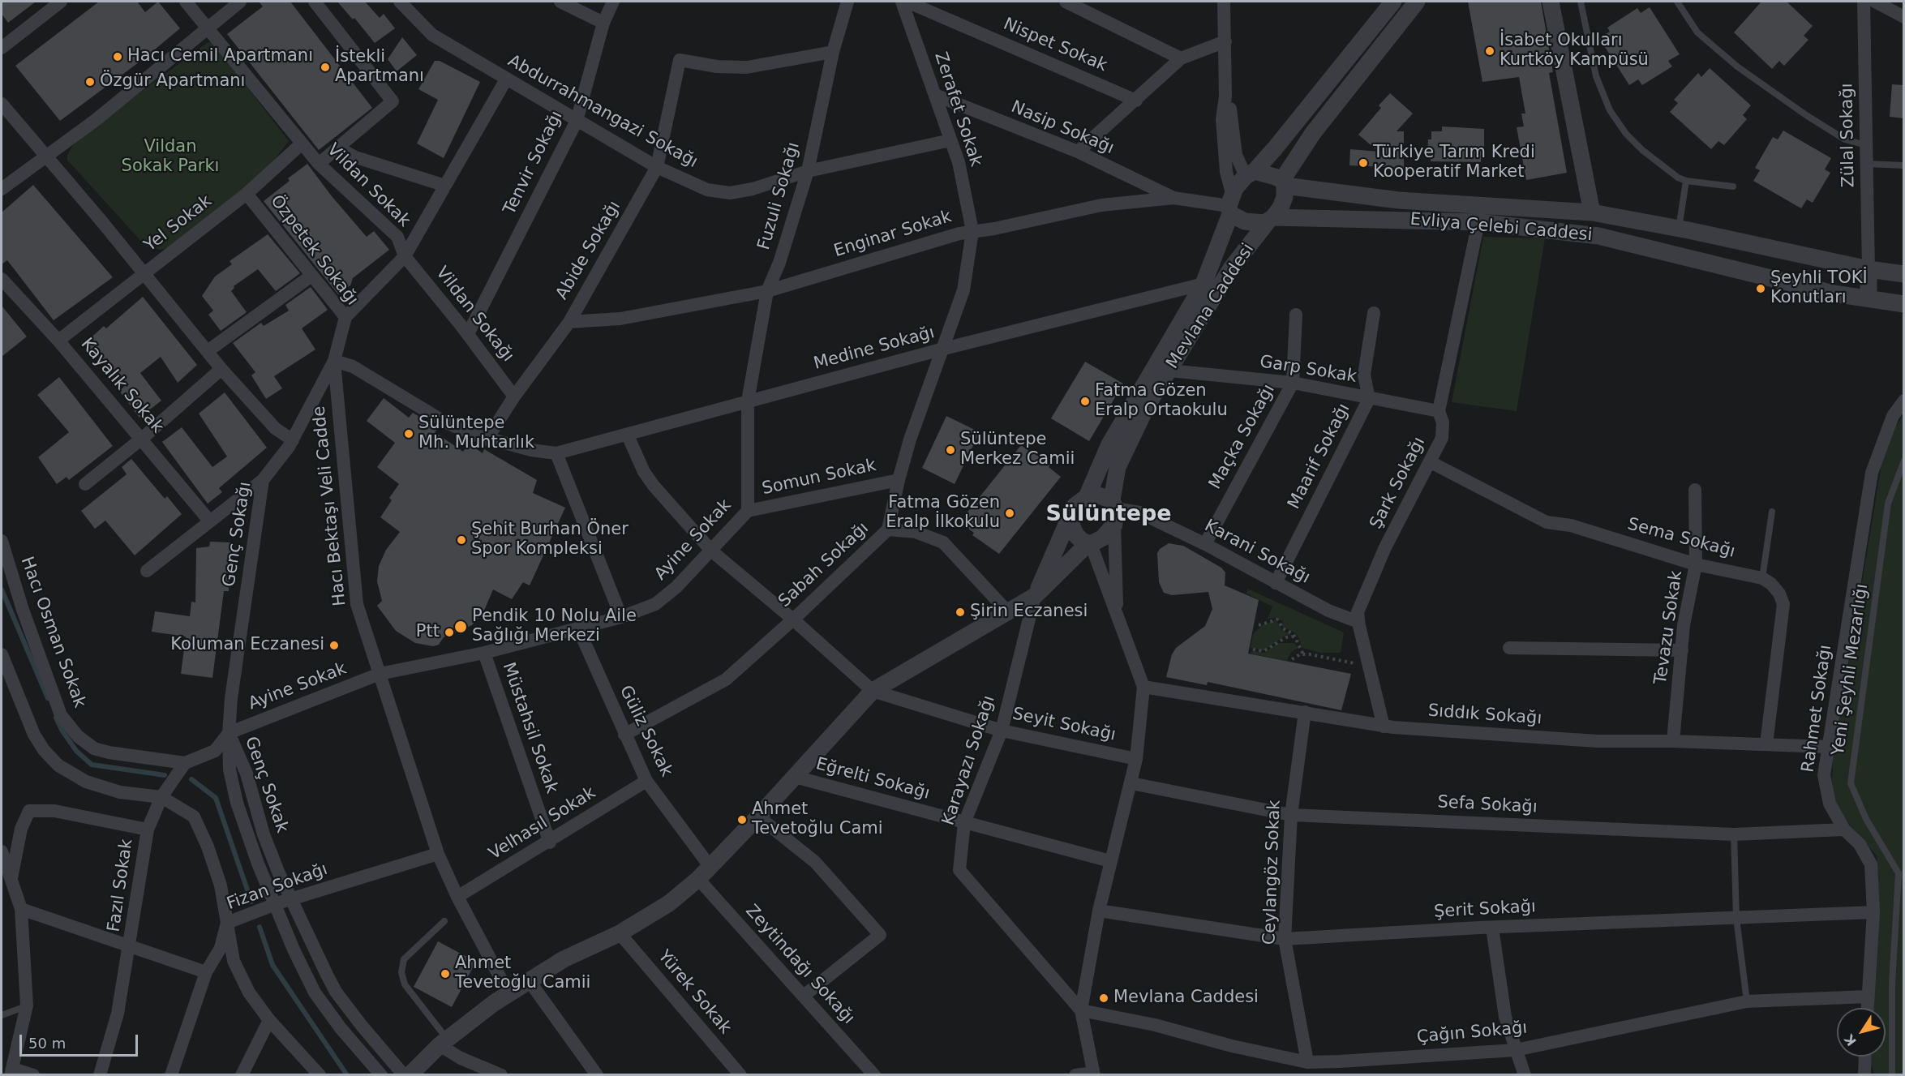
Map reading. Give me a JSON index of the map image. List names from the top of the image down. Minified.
{"streets":{"street":["Nispet Sokak","Zerafet Sokak","Abdurrahmangazi Sokağı","Nasip Sokağı","Zülal Sokağı","Tenvir Sokağı","Vildan Sokak","Fuzuli Sokağı","Yel Sokak","Evliya Çelebi Caddesi","Enginar Sokak","Özpetek Sokağı","Abide Sokağı","Mevlana Caddesi","Vildan Sokağı","Medine Sokağı","Garp Sokak","Kayalık Sokak","Maçka Sokağı","Maarif Sokağı","Somun Sokak","Şark Sokağı","Hacı Bektaşı Veli Cadde","Genç Sokağı","Sema Sokağı","Ayine Sokak","Karani Sokağı","Sabah Sokağı","Tevazu Sokak","Hacı Osman Sokak","Rahmet Sokağı","Sıddık Sokağı","Seyit Sokağı","Müstahsil Sokak","Güliz Sokak","Karayazı Sokağı","Eğrelti Sokağı","Genç Sokak","Sefa Sokağı","Velhasıl Sokak","Ceylangöz Sokak","Fazıl Sokak","Fizan Sokağı","Şerit Sokağı","Zeytindağı Sokağı","Yürek Sokak","Çağın Sokağı"],"lane":["Yeni Şeyhli Mezarlığı"]},"crossings":[["Zerafet Sokak","Abdurrahmangazi Sokağı"],["Zerafet Sokak","Nasip Sokağı"],["Zerafet Sokak","Enginar Sokak"],["Zerafet Sokak","Sabah Sokağı"],["Abdurrahmangazi Sokağı","Tenvir Sokağı"],["Abdurrahmangazi Sokağı","Fuzuli Sokağı"],["Abdurrahmangazi Sokağı","Abide Sokağı"],["Nasip Sokağı","Enginar Sokak"],["Zülal Sokağı","Evliya Çelebi Caddesi"],["Tenvir Sokağı","Vildan Sokağı"],["Vildan Sokak","Yel Sokak"],["Vildan Sokak","Vildan Sokağı"],["Fuzuli Sokağı","Enginar Sokak"],["Fuzuli Sokağı","Abide Sokağı"],["Fuzuli Sokağı","Medine Sokağı"],["Fuzuli Sokağı","Ayine Sokak"],["Yel Sokak","Özpetek Sokağı"],["Yel Sokak","Kayalık Sokak"],["Evliya Çelebi Caddesi","Enginar Sokak"],["Evliya Çelebi Caddesi","Mevlana Caddesi"],["Evliya Çelebi Caddesi","Şark Sokağı"],["Enginar Sokak","Abide Sokağı"],["Enginar Sokak","Mevlana Caddesi"],["Enginar Sokak","Sabah Sokağı"],["Özpetek Sokağı","Hacı Bektaşı Veli Cadde"],["Özpetek Sokağı","Genç Sokağı"],["Abide Sokağı","Vildan Sokağı"],["Mevlana Caddesi","Medine Sokağı"],["Mevlana Caddesi","Garp Sokak"],["Mevlana Caddesi","Karani Sokağı"],["Mevlana Caddesi","Sıddık Sokağı"],["Mevlana Caddesi","Seyit Sokağı"],["Mevlana Caddesi","Karayazı Sokağı"],["Mevlana Caddesi","Eğrelti Sokağı"],["Mevlana Caddesi","Sefa Sokağı"],["Mevlana Caddesi","Şerit Sokağı"],["Mevlana Caddesi","Çağın Sokağı"],["Medine Sokağı","Ayine Sokak"],["Medine Sokağı","Sabah Sokağı"],["Garp Sokak","Maçka Sokağı"],["Garp Sokak","Maarif Sokağı"],["Garp Sokak","Şark Sokağı"],["Maçka Sokağı","Karani Sokağı"],["Maarif Sokağı","Karani Sokağı"],["Somun Sokak","Ayine Sokak"],["Somun Sokak","Sabah Sokağı"],["Şark Sokağı","Sema Sokağı"],["Şark Sokağı","Karani Sokağı"],["Şark Sokağı","Sıddık Sokağı"],["Hacı Bektaşı Veli Cadde","Genç Sokağı"],["Hacı Bektaşı Veli Cadde","Ayine Sokak"],["Hacı Bektaşı Veli Cadde","Velhasıl Sokak"],["Hacı Bektaşı Veli Cadde","Fizan Sokağı"],["Genç Sokağı","Ayine Sokak"],["Genç Sokağı","Genç Sokak"],["Sema Sokağı","Tevazu Sokak"],["Sema Sokağı","Sıddık Sokağı"],["Ayine Sokak","Müstahsil Sokak"],["Ayine Sokak","Güliz Sokak"],["Ayine Sokak","Genç Sokak"],["Sabah Sokağı","Güliz Sokak"],["Tevazu Sokak","Sıddık Sokağı"],["Hacı Osman Sokak","Fazıl Sokak"],["Rahmet Sokağı","Sıddık Sokağı"],["Rahmet Sokağı","Sefa Sokağı"],["Rahmet Sokağı","Şerit Sokağı"],["Rahmet Sokağı","Çağın Sokağı"],["Sıddık Sokağı","Ceylangöz Sokak"],["Seyit Sokağı","Karayazı Sokağı"],["Müstahsil Sokak","Velhasıl Sokak"],["Güliz Sokak","Velhasıl Sokak"],["Güliz Sokak","Zeytindağı Sokağı"],["Karayazı Sokağı","Eğrelti Sokağı"],["Karayazı Sokağı","Çağın Sokağı"],["Genç Sokak","Fizan Sokağı"],["Sefa Sokağı","Ceylangöz Sokak"],["Ceylangöz Sokak","Şerit Sokağı"],["Ceylangöz Sokak","Çağın Sokağı"]],"districts":["Sülüntepe"],"parks":["Vildan Sokak Parkı"],"places":["İsabet Okulları Kurtköy Kampüsü","Hacı Cemil Apartmanı","İstekli Apartmanı","Özgür Apartmanı","Türkiye Tarım Kredi Kooperatif Market","Şeyhli TOKİ Konutları","Fatma Gözen Eralp Ortaokulu","Sülüntepe Mh. Muhtarlık","Sülüntepe Merkez Camii","Fatma Gözen Eralp İlkokulu","Şehit Burhan Öner Spor Kompleksi","Şirin Eczanesi","Pendik 10 Nolu Aile Sağlığı Merkezi","Ptt","Koluman Eczanesi","Ahmet Tevetoğlu Cami","Ahmet Tevetoğlu Camii","Mevlana Caddesi"],"scale_bar":"50 m","north":"bottom left"}
